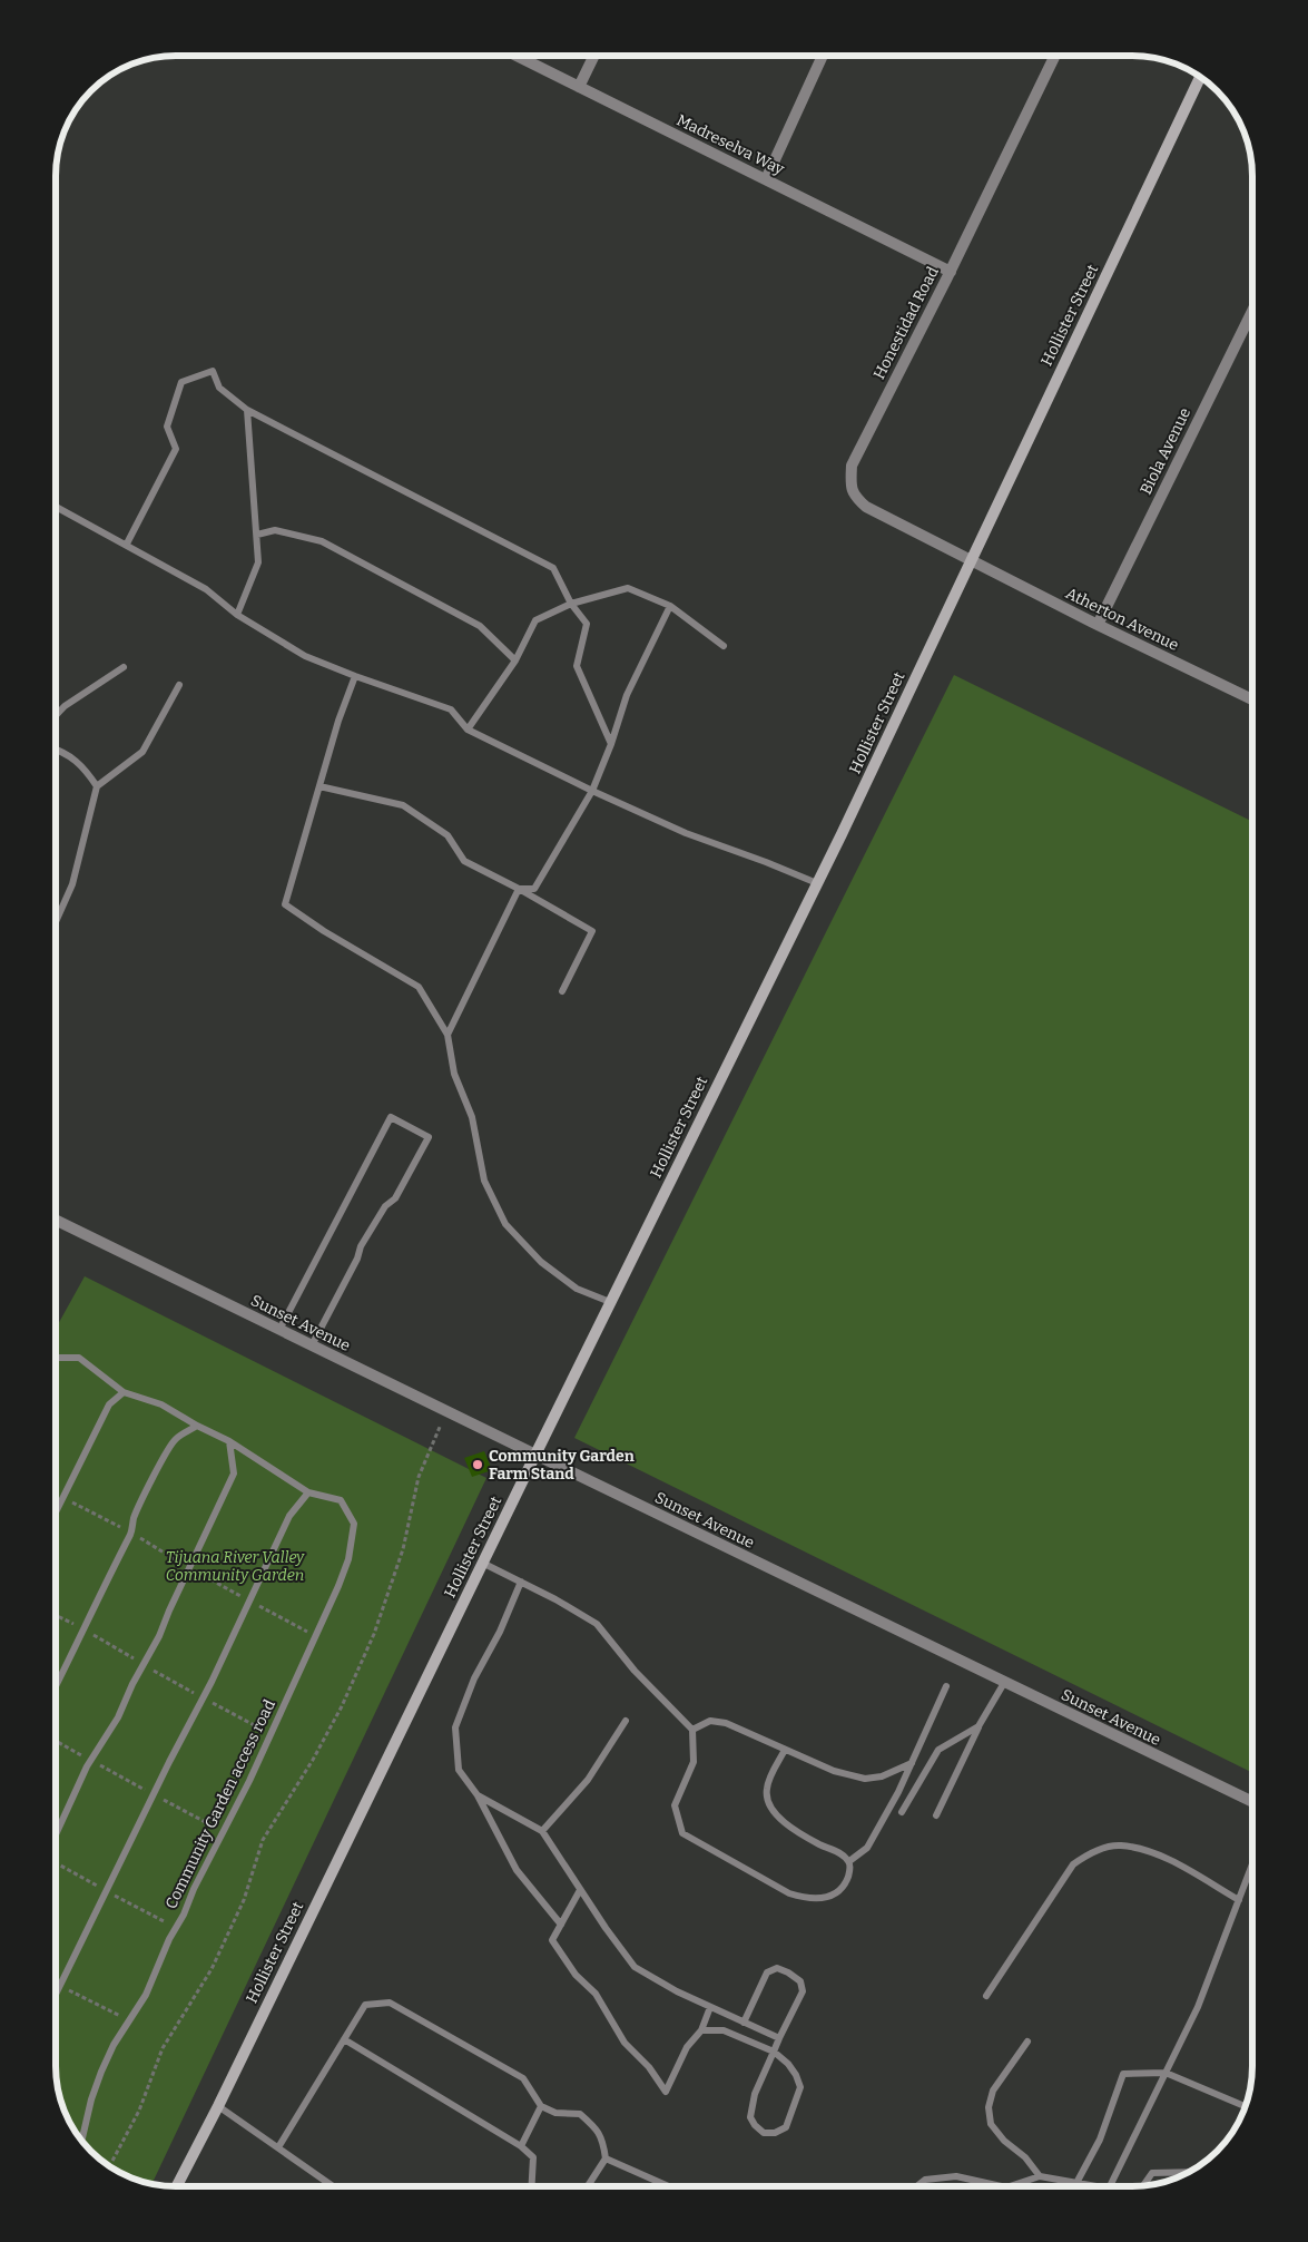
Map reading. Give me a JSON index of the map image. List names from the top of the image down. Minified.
{"streets":{"street":["Madreselva Way","Hollister Street","Honestidad Road","Biola Avenue","Atherton Avenue","Sunset Avenue"],"lane":["Community Garden access road"]},"crossings":[["Madreselva Way","Honestidad Road"],["Hollister Street","Honestidad Road"],["Hollister Street","Atherton Avenue"],["Hollister Street","Sunset Avenue"],["Honestidad Road","Atherton Avenue"],["Biola Avenue","Atherton Avenue"]],"parks":["Tijuana River Valley Community Garden"],"places":["Community Garden Farm Stand"]}
